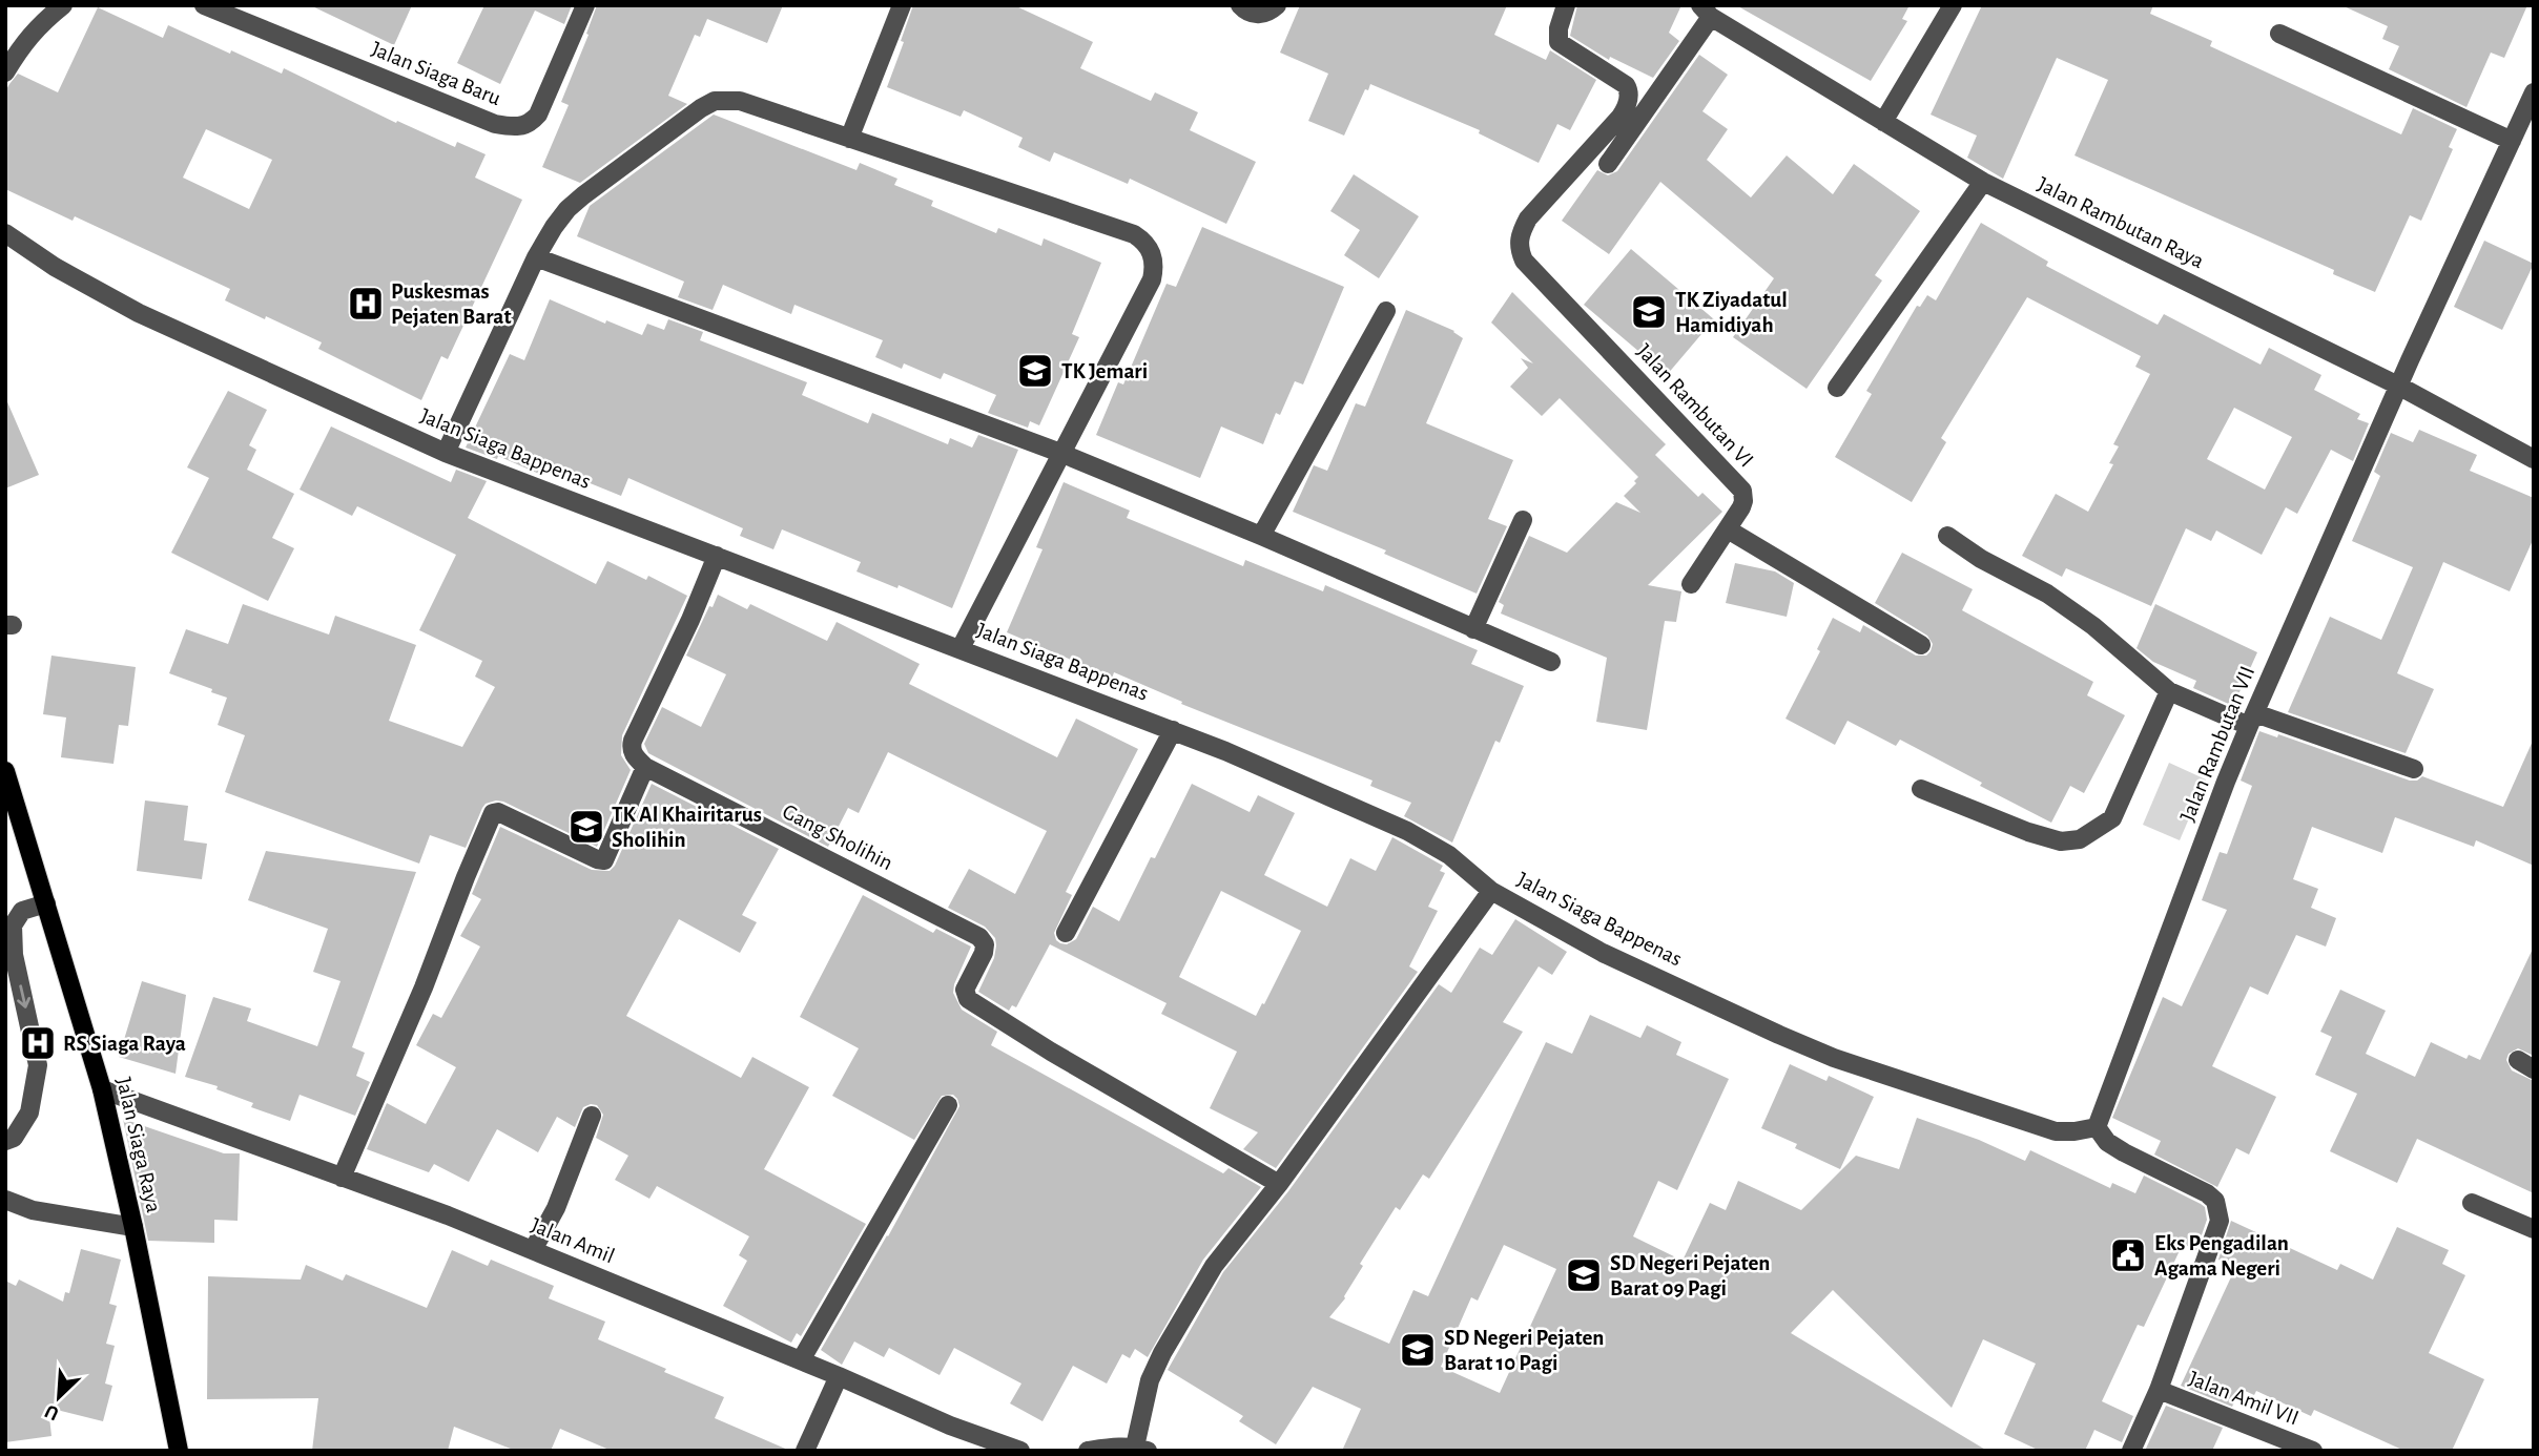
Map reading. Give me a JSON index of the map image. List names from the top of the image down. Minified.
{"streets":{"main road":["Jalan Siaga Raya"],"street":["Jalan Siaga Baru","Jalan Rambutan Raya","Jalan Rambutan VI","Jalan Siaga Bappenas","Jalan Rambutan VII","Gang Sholihin","Jalan Amil","Jalan Amil VII"]},"crossings":[["Jalan Rambutan Raya","Jalan Rambutan VII"],["Jalan Siaga Bappenas","Jalan Rambutan VII"],["Jalan Siaga Raya","Jalan Amil"]],"places":{"hospital":["Puskesmas Pejaten Barat","RS Siaga Raya"],"school or university":["TK Ziyadatul Hamidiyah","TK Jemari","TK Al Khairitarus Sholihin","SD Negeri Pejaten Barat 09 Pagi","SD Negeri Pejaten Barat 10 Pagi"],"public building":["Eks Pengadilan Agama Negeri"]},"north":"bottom left"}
